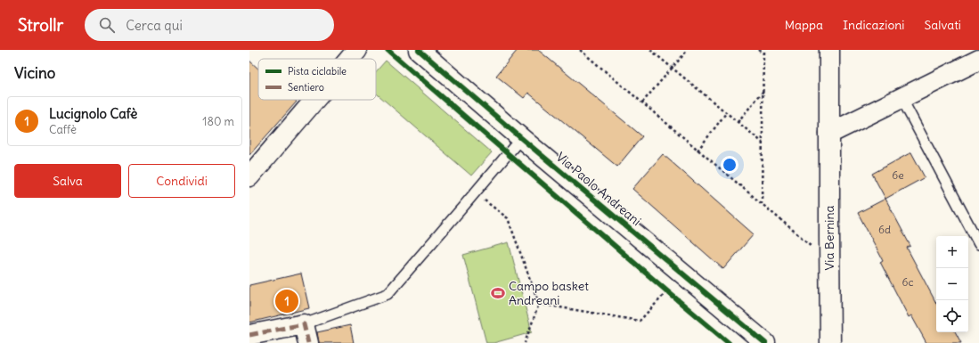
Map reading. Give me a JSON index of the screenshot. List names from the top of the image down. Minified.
{"streets":{"street":["Via Paolo Andreani","Via Bernina"]},"places":{"sports":["Campo basket Andreani"]},"house_numbers":["6e","6d","6c"],"legend":["Pista ciclabile","Sentiero"],"page":{"header":"Strollr","search":"Cerca qui","nav":["Mappa","Indicazioni","Salvati"],"heading":"Vicino","list":[{"mark":"1","name":"Lucignolo Cafè","note":"Caffè","value":"180 m"}],"buttons":["Salva","Condividi"],"map_buttons":["+","−"],"pins":"1"}}
